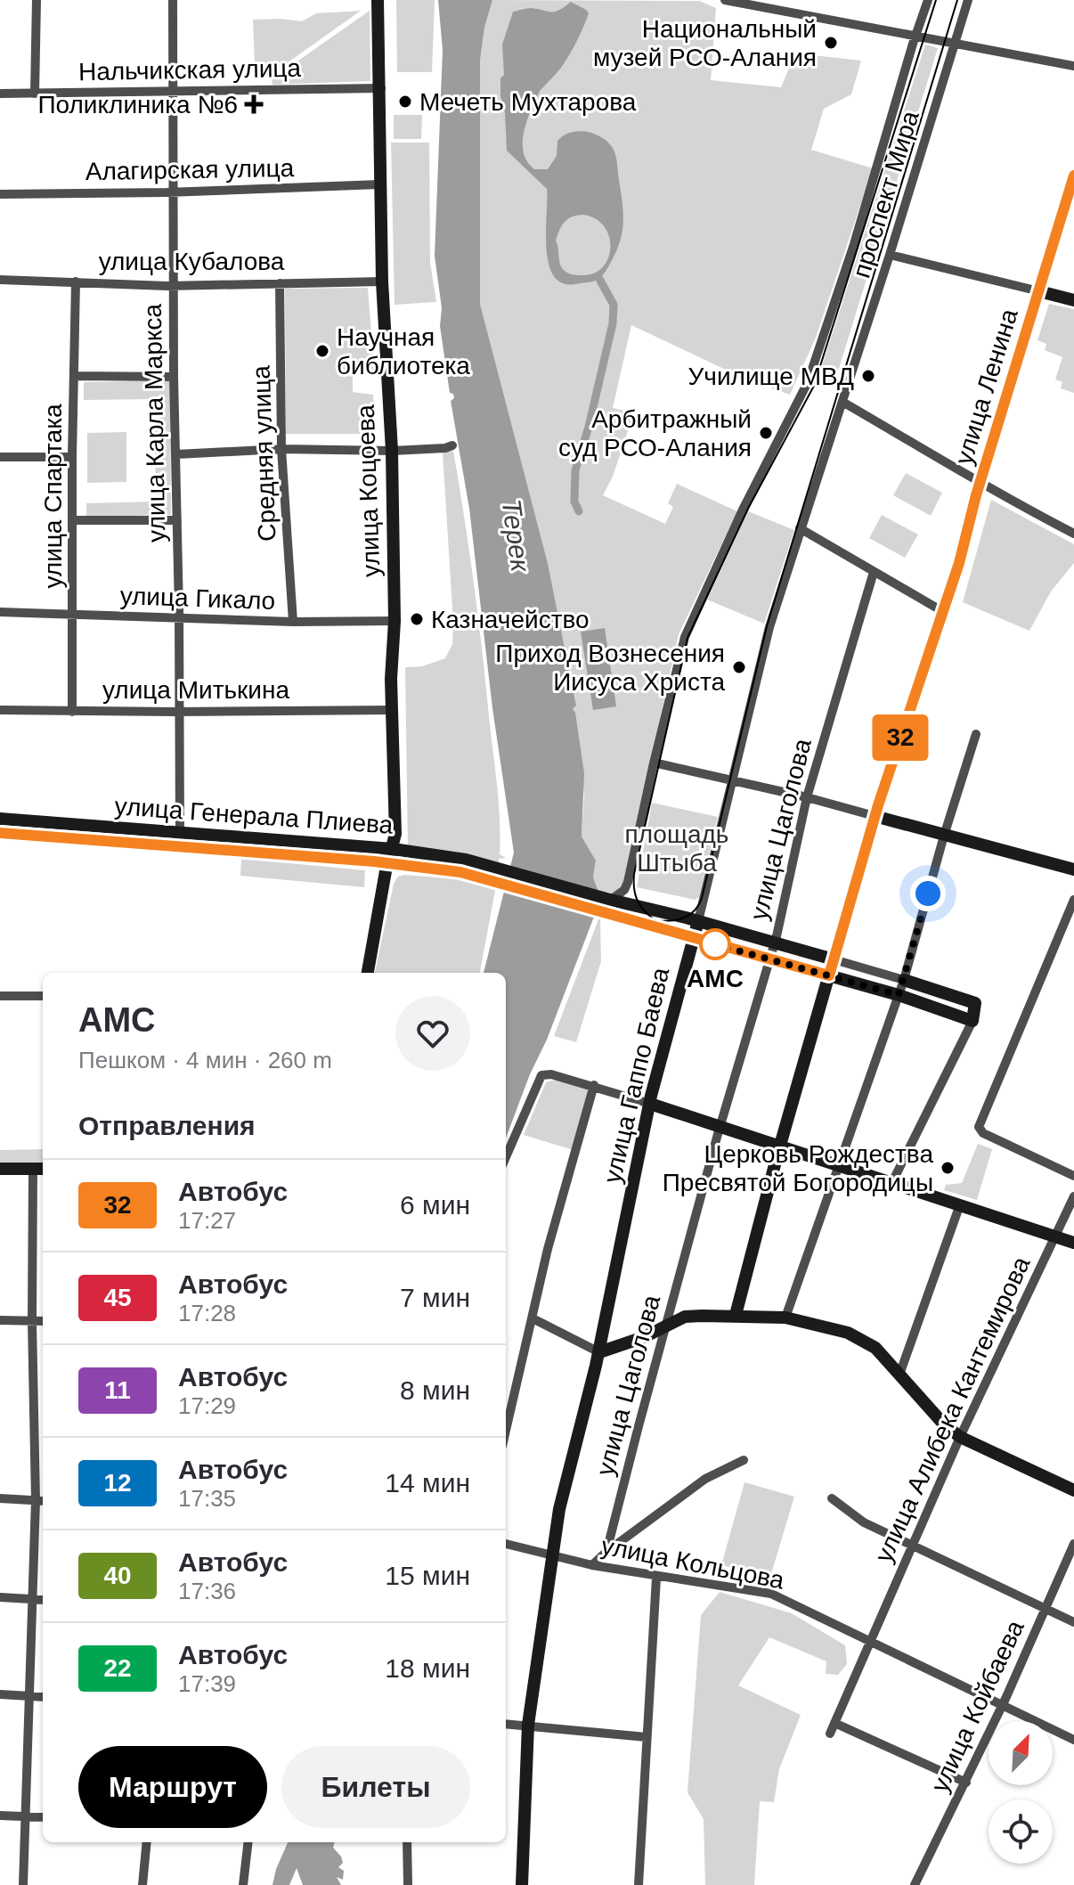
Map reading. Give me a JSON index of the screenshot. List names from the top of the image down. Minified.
{"streets":{"main road":["улица Ленина","улица Коцоева","улица Генерала Плиева","улица Гаппо Баева"],"street":["Нальчикская улица","Алагирская улица","проспект Мира","улица Кубалова","улица Карла Маркса","Средняя улица","улица Спартака","улица Гикало","улица Митькина","улица Цаголова","улица Алибека Кантемирова","улица Кольцова","улица Койбаева"]},"crossings":[["Нальчикская улица","улица Карла Маркса"],["Нальчикская улица","улица Коцоева"],["Алагирская улица","улица Карла Маркса"],["Алагирская улица","улица Коцоева"],["проспект Мира","улица Генерала Плиева"],["проспект Мира","улица Гаппо Баева"],["улица Кубалова","улица Карла Маркса"],["улица Кубалова","Средняя улица"],["улица Кубалова","улица Коцоева"],["улица Кубалова","улица Спартака"],["улица Ленина","улица Генерала Плиева"],["улица Карла Маркса","улица Гикало"],["улица Карла Маркса","улица Митькина"],["улица Карла Маркса","улица Генерала Плиева"],["Средняя улица","улица Гикало"],["улица Коцоева","улица Гикало"],["улица Коцоева","улица Митькина"],["улица Коцоева","улица Генерала Плиева"],["улица Спартака","улица Гикало"],["улица Спартака","улица Митькина"],["улица Генерала Плиева","улица Цаголова"],["улица Генерала Плиева","улица Гаппо Баева"],["улица Гаппо Баева","улица Кольцова"],["улица Алибека Кантемирова","улица Кольцова"],["улица Кольцова","улица Койбаева"]],"water":["Терек"],"parks":["площадь Штыба"],"places":{"other":["Национальный музей РСО-Алания","Мечеть Мухтарова","Научная библиотека","Училище МВД","Арбитражный суд РСО-Алания","Казначейство","Приход Вознесения Иисуса Христа","АМС","Церковь Рождества Пресвятой Богородицы"],"health":["Поликлиника №6"]},"lines":["bus line 32"],"north":"top right","page":{"on_map":"32","heading":[["АМС","Пешком · 4 мин · 260 m"],"Отправления"],"list":[{"mark":"32","name":"Автобус","note":"17:27","value":"6 мин"},{"mark":"45","name":"Автобус","note":"17:28","value":"7 мин"},{"mark":"11","name":"Автобус","note":"17:29","value":"8 мин"},{"mark":"12","name":"Автобус","note":"17:35","value":"14 мин"},{"mark":"40","name":"Автобус","note":"17:36","value":"15 мин"},{"mark":"22","name":"Автобус","note":"17:39","value":"18 мин"}],"buttons":["Маршрут","Билеты"]}}
